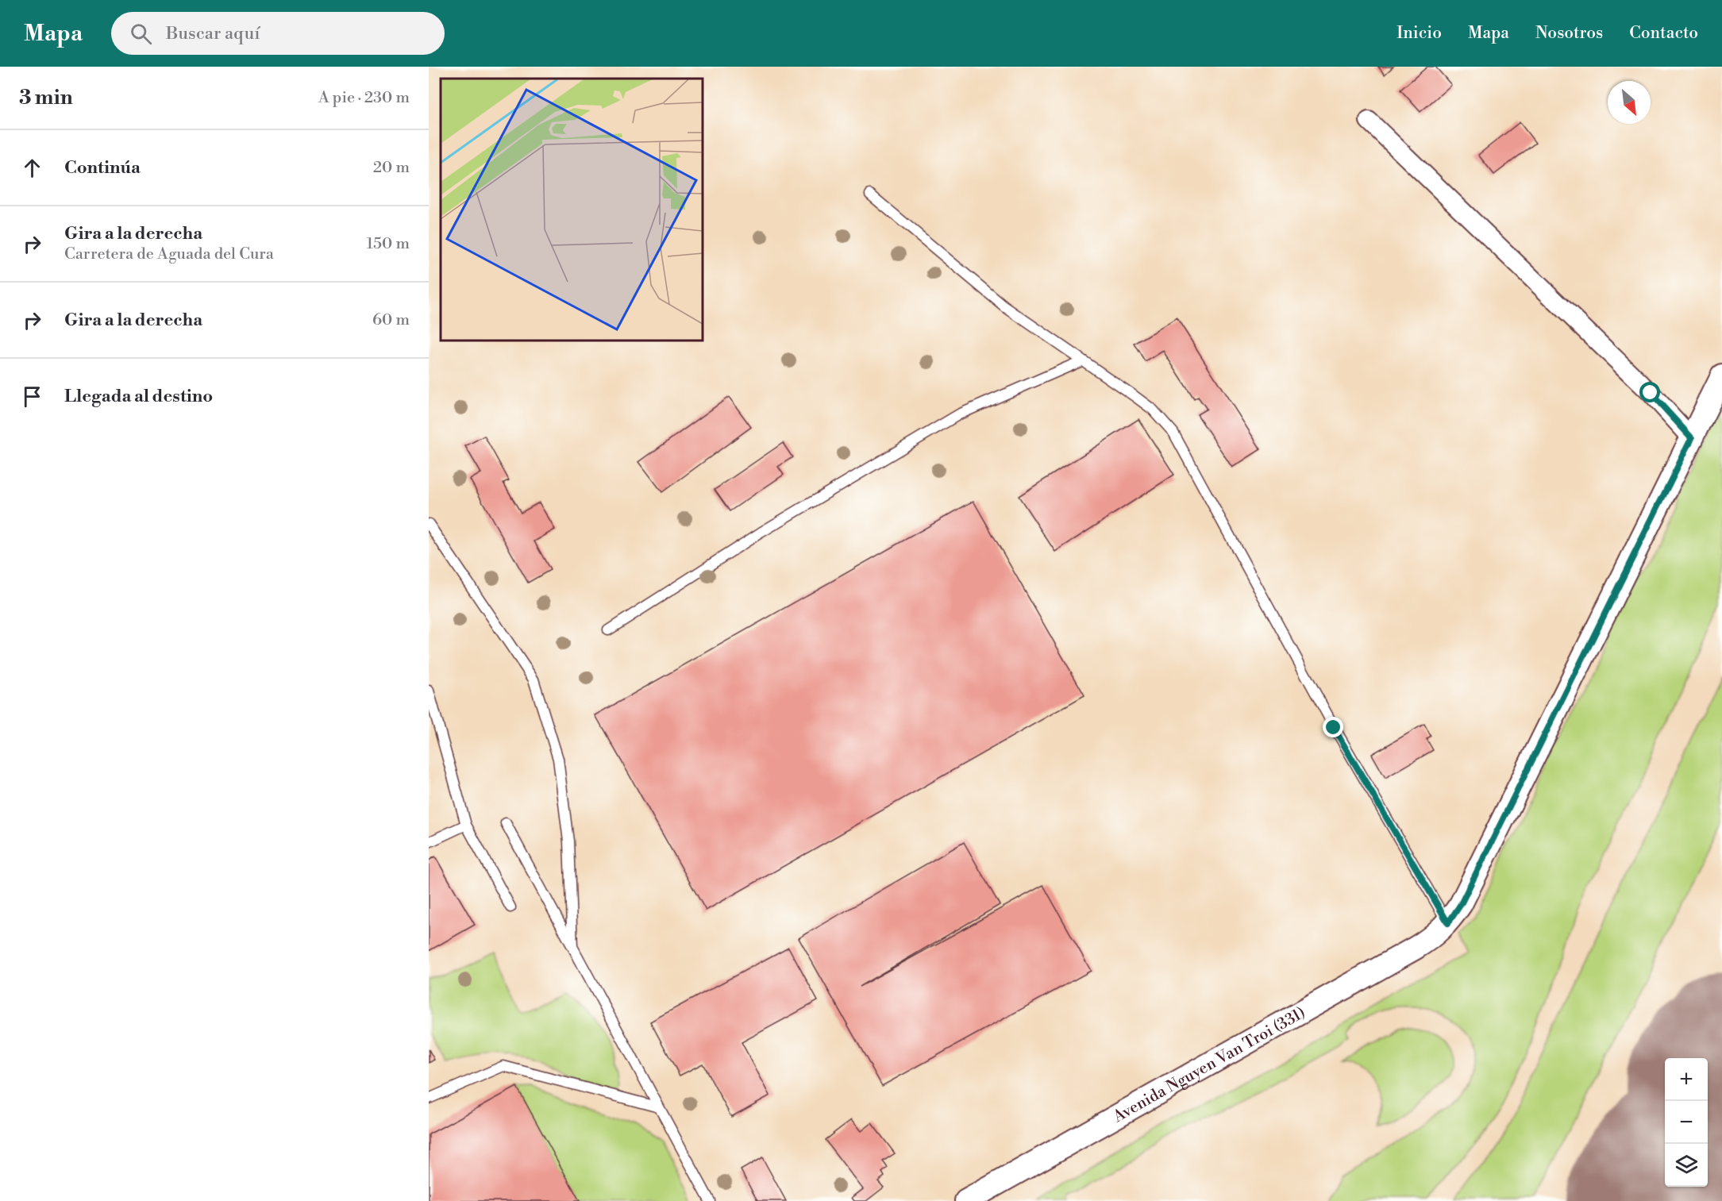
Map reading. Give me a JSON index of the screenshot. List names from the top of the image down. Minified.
{"streets":{"street":["Avenida Nguyen Van Troi (331)"]},"north":"bottom right","page":{"header":"Mapa","search":"Buscar aquí","nav":["Inicio","Mapa","Nosotros","Contacto"],"heading":["3 min","A pie · 230 m"],"list":[["Continúa","20 m"],["Gira a la derecha","Carretera de Aguada del Cura","150 m"],["Gira a la derecha","60 m"],"Llegada al destino"],"map_buttons":["+","−"]}}
